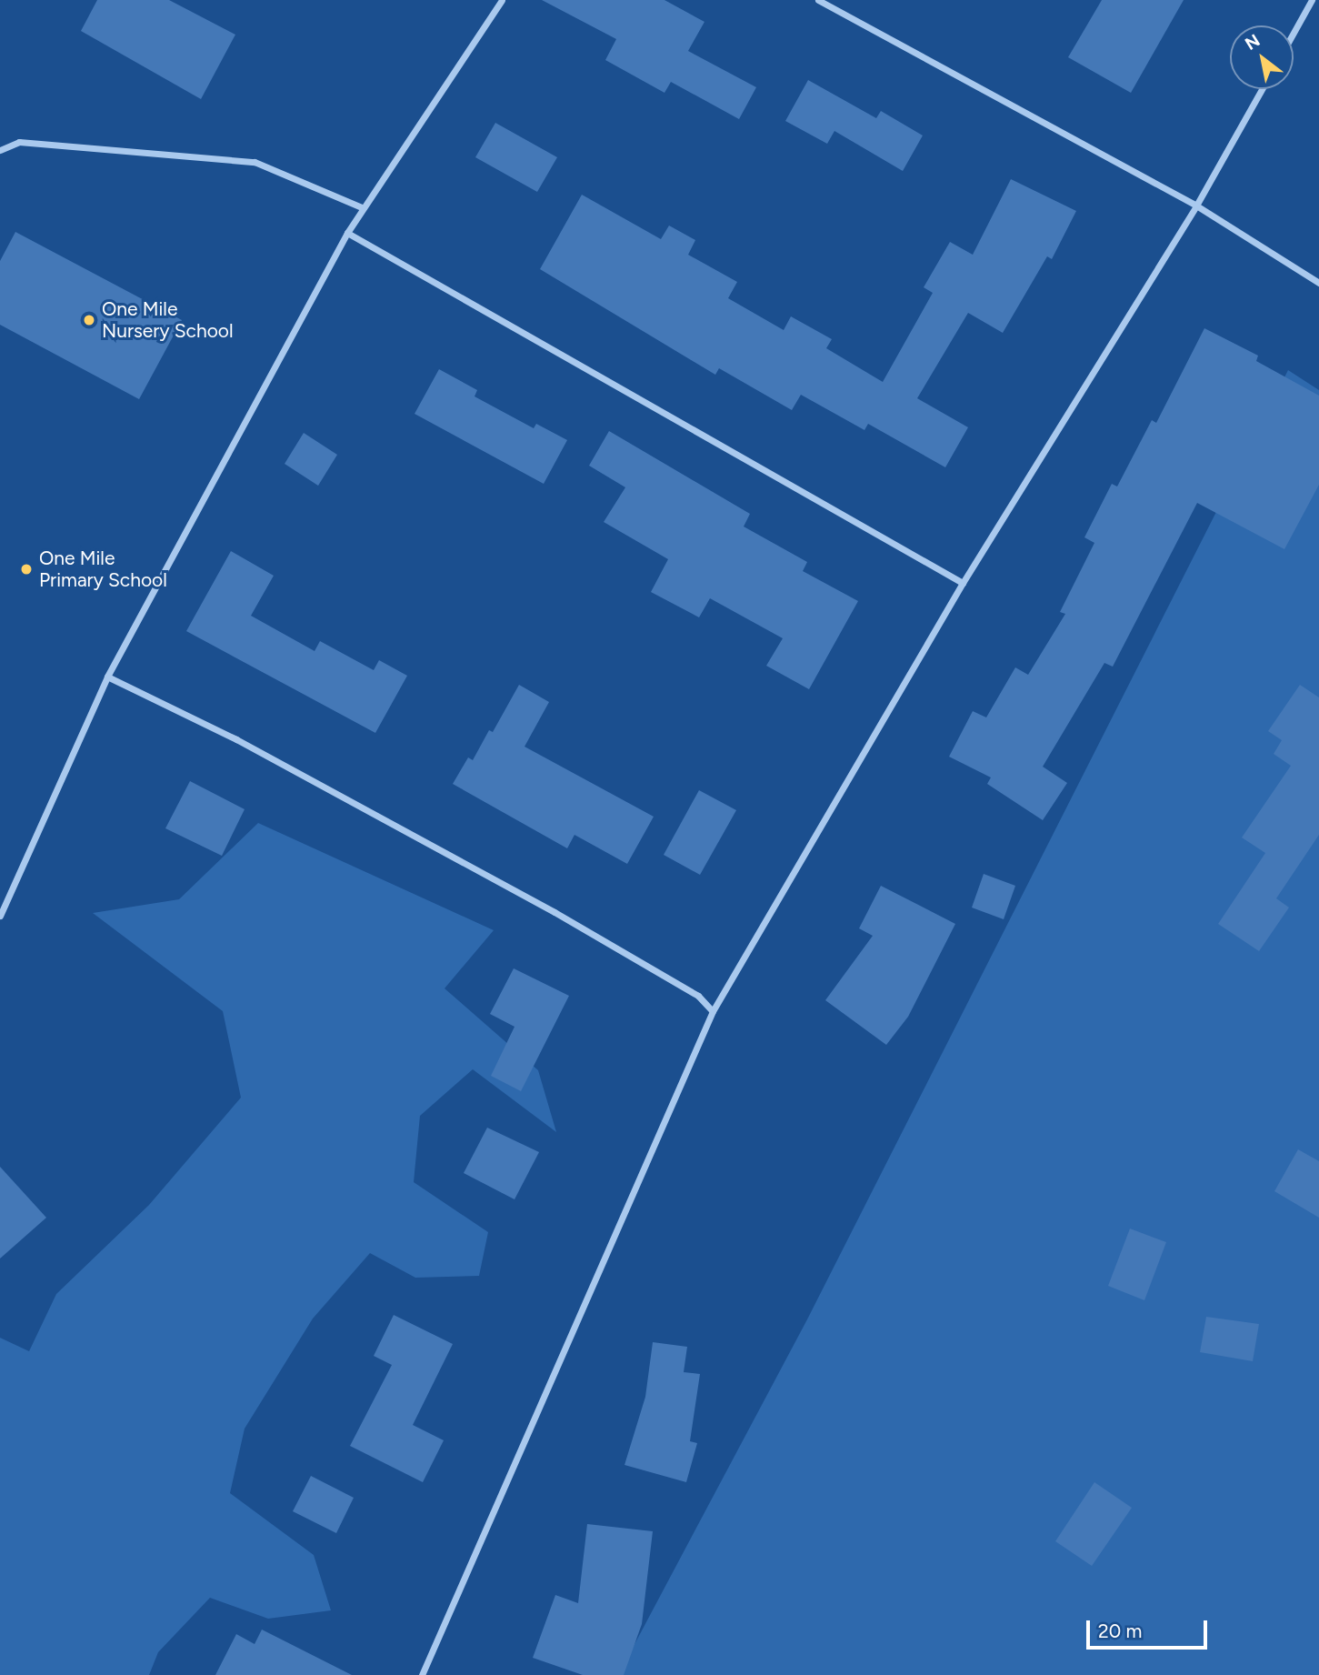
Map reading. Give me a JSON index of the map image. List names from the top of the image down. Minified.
{"places":["One Mile Nursery School","One Mile Primary School"],"scale_bar":"20 m","north":"top left"}
